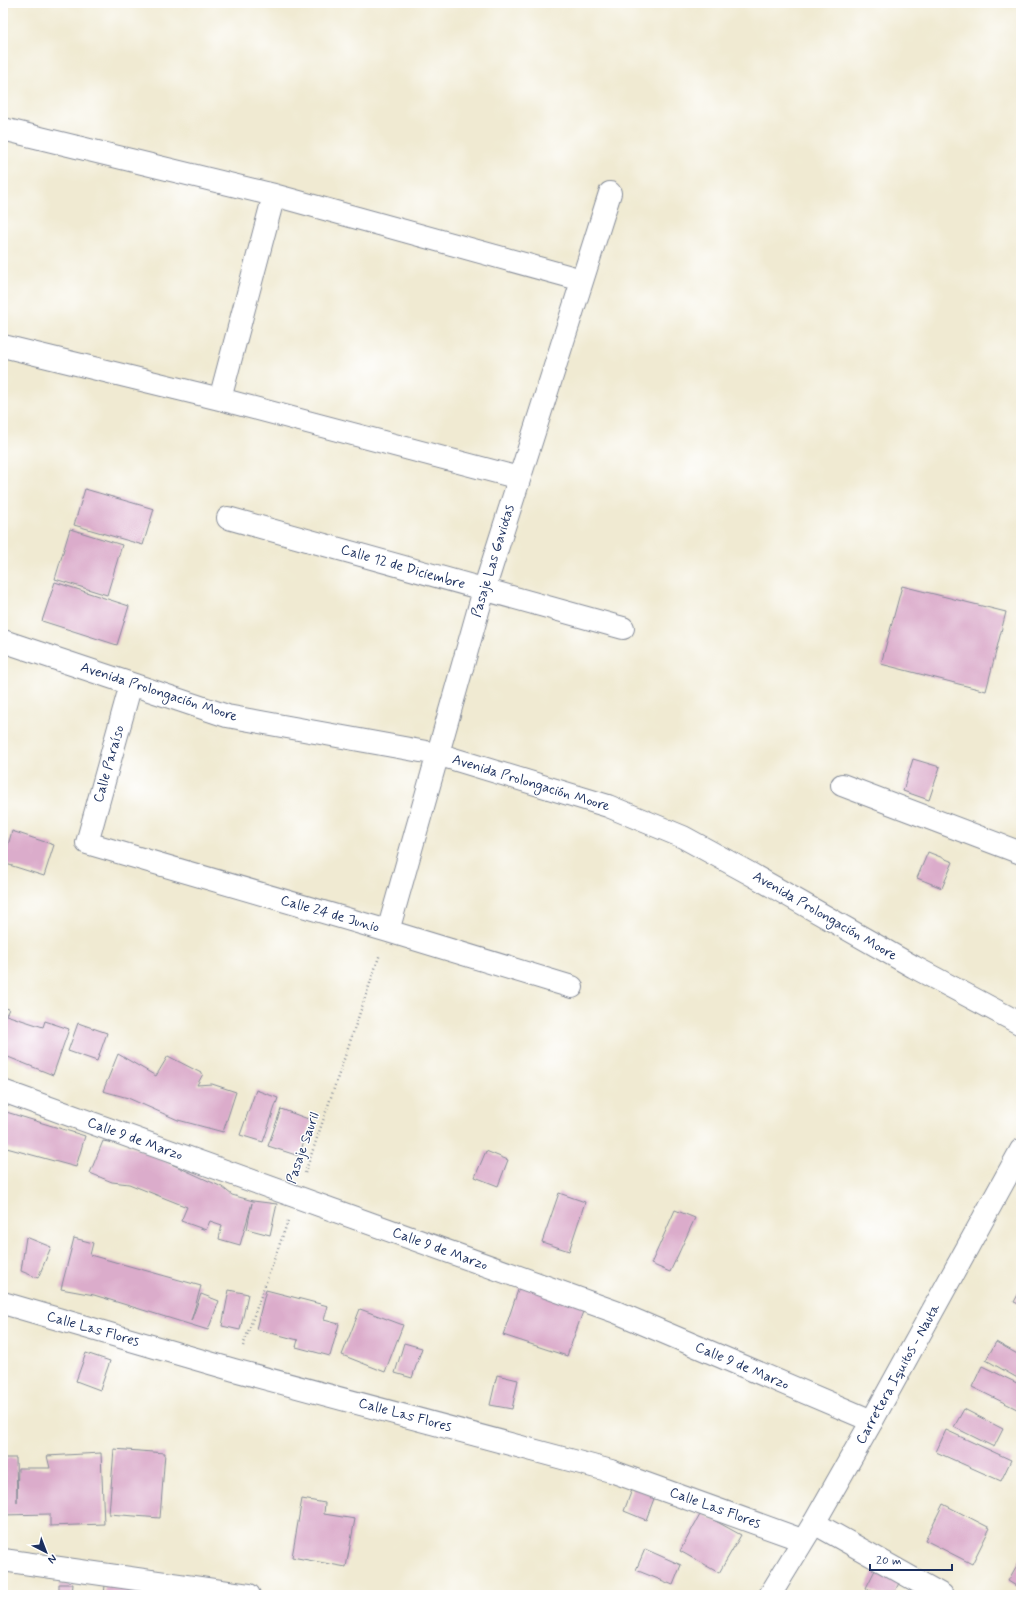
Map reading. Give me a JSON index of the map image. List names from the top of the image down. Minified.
{"streets":{"street":["Pasaje Las Gaviotas","Calle 12 de Diciembre","Avenida Prolongación Moore","Calle Paraíso","Calle 24 de Junio","Calle 9 de Marzo","Calle Las Flores","Carretera Iquitos - Nauta"],"path":["Pasaje Sauril"]},"crossings":[["Pasaje Las Gaviotas","Calle 12 de Diciembre"],["Pasaje Las Gaviotas","Avenida Prolongación Moore"],["Pasaje Las Gaviotas","Calle 24 de Junio"],["Pasaje Las Gaviotas","Pasaje Sauril"],["Avenida Prolongación Moore","Calle Paraíso"],["Calle Paraíso","Calle 24 de Junio"],["Calle 24 de Junio","Pasaje Sauril"],["Calle 9 de Marzo","Pasaje Sauril"],["Calle 9 de Marzo","Carretera Iquitos - Nauta"],["Pasaje Sauril","Calle Las Flores"],["Calle Las Flores","Carretera Iquitos - Nauta"]],"scale_bar":"20 m","north":"bottom right"}
